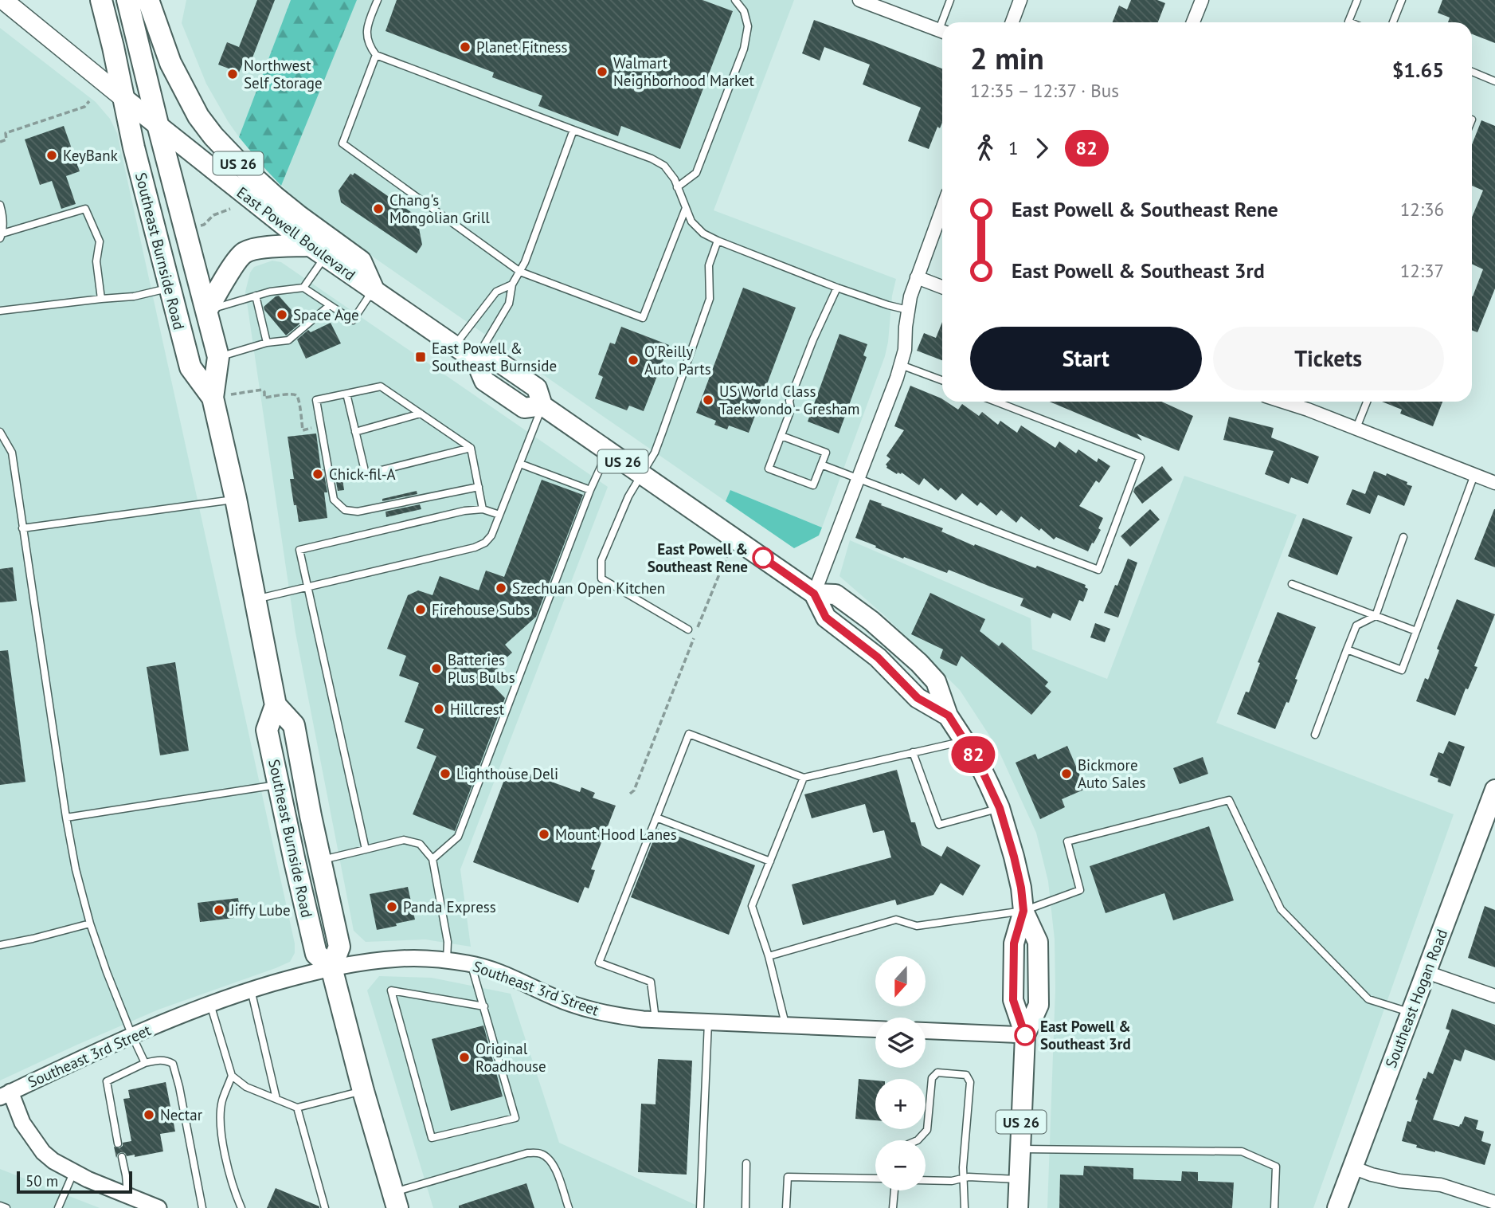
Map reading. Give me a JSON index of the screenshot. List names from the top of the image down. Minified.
{"streets":{"highway":["US 26","Southeast Burnside Road"],"main road":["East Powell Boulevard","Southeast Hogan Road"],"street":["Southeast 3rd Street"]},"crossings":[["US 26","East Powell Boulevard"],["East Powell Boulevard","Southeast Burnside Road"],["Southeast Burnside Road","Southeast 3rd Street"]],"places":{"other":["Planet Fitness","Walmart Neighborhood Market","Northwest Self Storage","KeyBank","Chang's Mongolian Grill","Space Age","O'Reilly Auto Parts","US World Class Taekwondo - Gresham","Chick-fil-A","East Powell & Southeast Rene","Szechuan Open Kitchen","Firehouse Subs","Batteries Plus Bulbs","Hillcrest","Lighthouse Deli","Bickmore Auto Sales","Mount Hood Lanes","Panda Express","Jiffy Lube","East Powell & Southeast 3rd","Original Roadhouse","Nectar"],"transit":["East Powell & Southeast Burnside"]},"lines":["bus line 82"],"scale_bar":"50 m","north":"bottom","page":{"on_map":"82","heading":["2 min","12:35 – 12:37 · Bus","$1.65"],"legs":["1","82"],"list":[{"name":"East Powell & Southeast Rene","value":"12:36"},{"name":"East Powell & Southeast 3rd","value":"12:37"}],"buttons":["Start","Tickets"],"map_buttons":["+","−"],"scale":"50 m"}}
